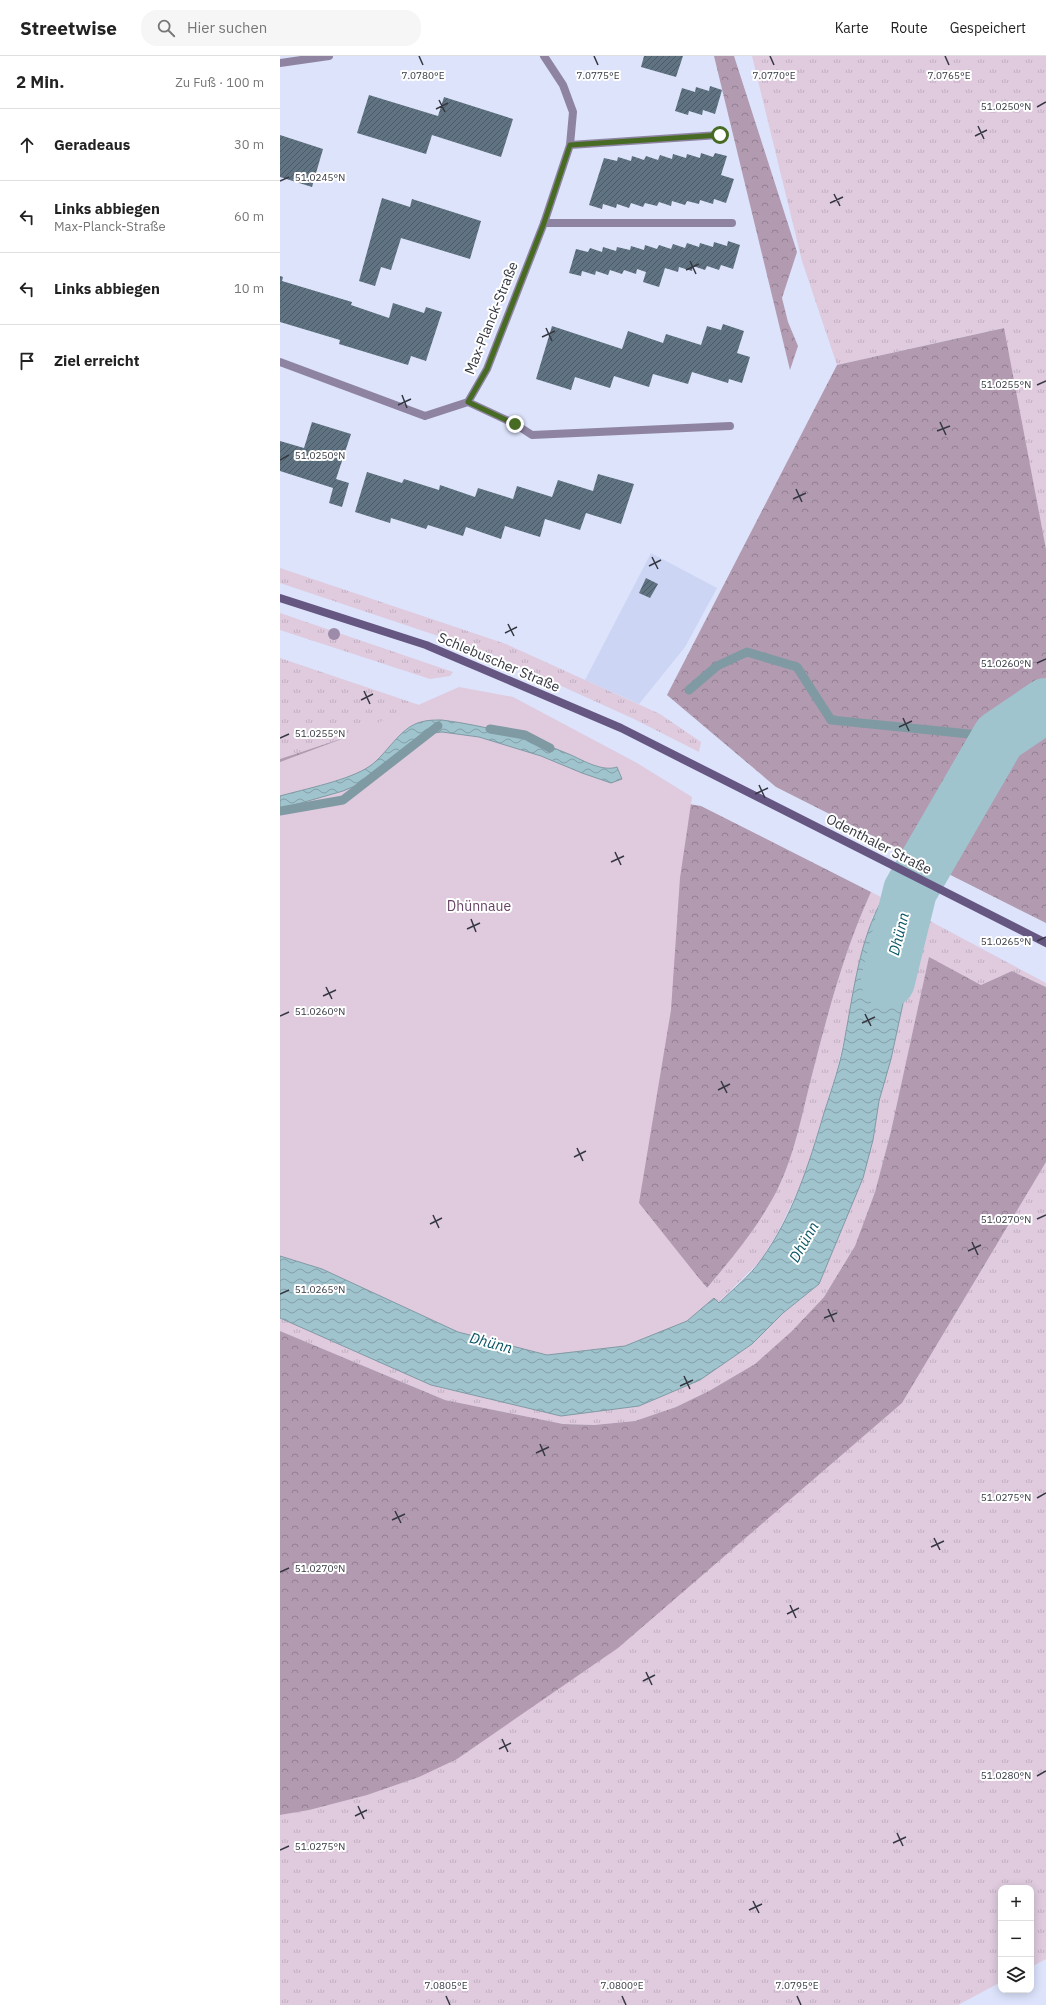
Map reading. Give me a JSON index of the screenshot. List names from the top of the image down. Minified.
{"streets":{"main road":["Schlebuscher Straße","Odenthaler Straße"],"street":["Max-Planck-Straße"]},"crossings":[["Schlebuscher Straße","Odenthaler Straße"]],"water":["Dhünn"],"parks":["Dhünnaue"],"page":{"header":"Streetwise","search":"Hier suchen","nav":["Karte","Route","Gespeichert"],"heading":["2 Min.","Zu Fuß · 100 m"],"list":[["Geradeaus","30 m"],["Links abbiegen","Max-Planck-Straße","60 m"],["Links abbiegen","10 m"],"Ziel erreicht"],"map_buttons":["+","−"]},"coordinates":["7.0780°E","7.0775°E","7.0770°E","7.0765°E","51.0250°N","51.0245°N","51.0255°N","51.0260°N","51.0265°N","51.0270°N","51.0275°N","51.0280°N","7.0805°E","7.0800°E","7.0795°E"]}
